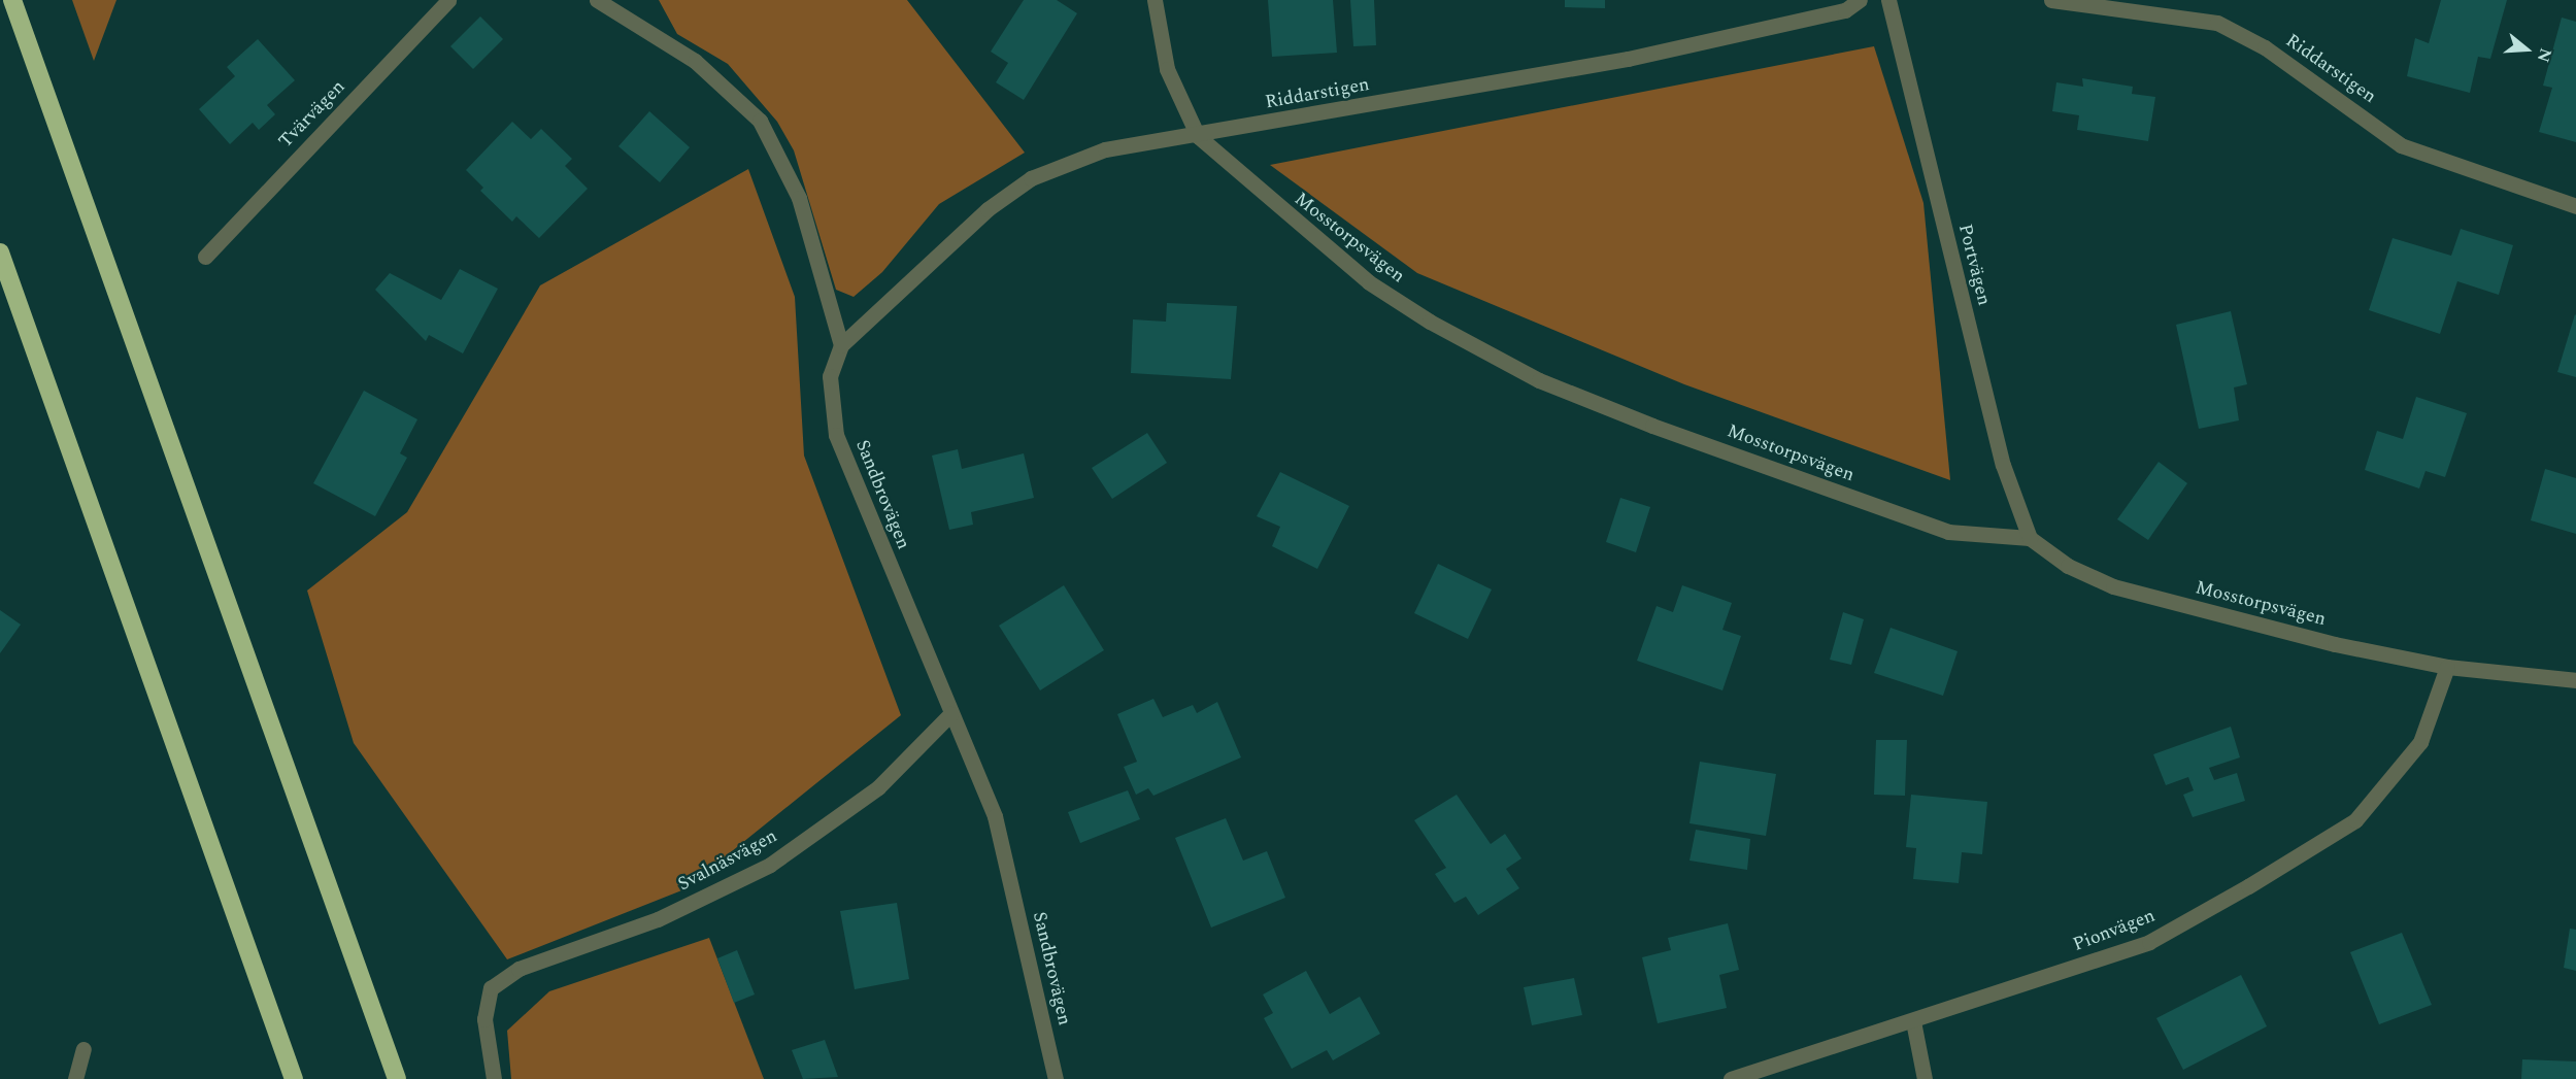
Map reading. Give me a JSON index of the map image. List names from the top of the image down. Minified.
{"streets":{"street":["Riddarstigen","Tvärvägen","Mosstorpsvägen","Portvägen","Sandbrovägen","Svalnäsvägen","Pionvägen"]},"crossings":[["Riddarstigen","Mosstorpsvägen"],["Riddarstigen","Sandbrovägen"],["Mosstorpsvägen","Portvägen"],["Mosstorpsvägen","Pionvägen"],["Sandbrovägen","Svalnäsvägen"]],"north":"right"}
